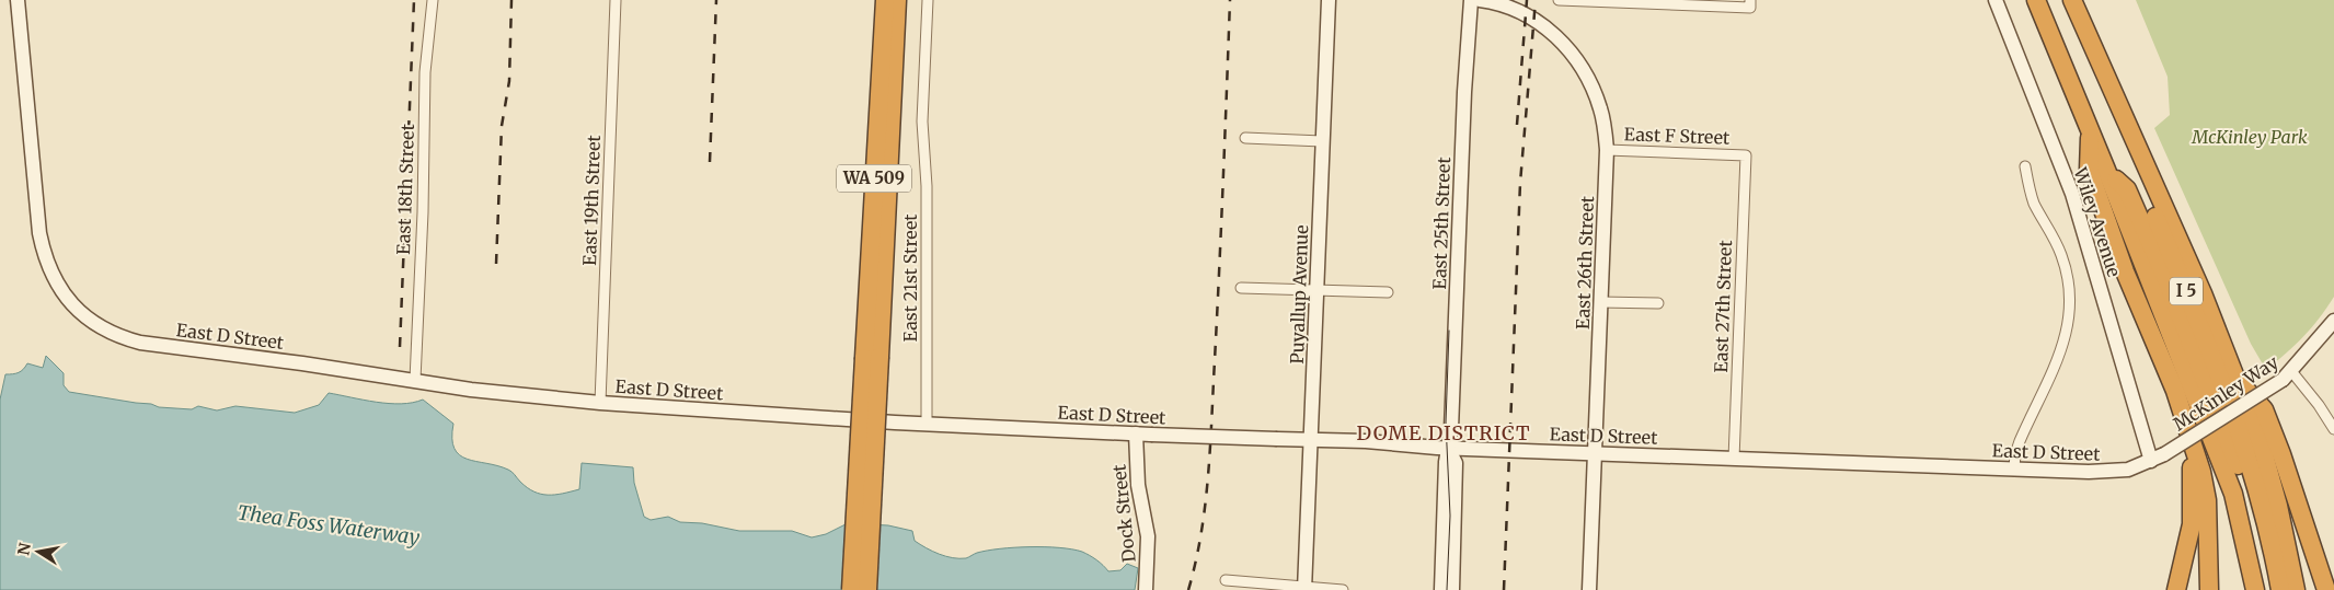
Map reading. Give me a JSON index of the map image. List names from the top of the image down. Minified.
{"streets":{"highway":["WA 509","I 5"],"street":["East F Street","East 18th Street","East 19th Street","Wiley Avenue","East 25th Street","East 26th Street","East 21st Street","Puyallup Avenue","East 27th Street","East D Street","McKinley Way","Dock Street"]},"crossings":[["East F Street","East 26th Street"],["East F Street","East 27th Street"],["East 18th Street","East D Street"],["East 19th Street","East D Street"],["Wiley Avenue","East D Street"],["Wiley Avenue","McKinley Way"],["East 25th Street","East D Street"],["East 26th Street","East D Street"],["East 21st Street","East D Street"],["Puyallup Avenue","East D Street"],["East 27th Street","East D Street"],["East D Street","McKinley Way"],["East D Street","Dock Street"]],"districts":["DOME DISTRICT"],"water":["Thea Foss Waterway"],"parks":["McKinley Park"],"north":"left"}
